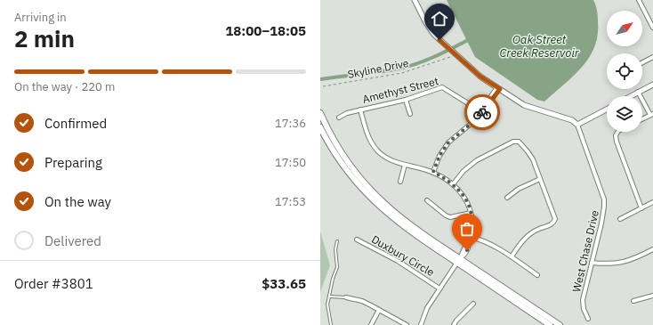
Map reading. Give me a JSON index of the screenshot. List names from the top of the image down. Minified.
{"streets":{"street":["Amethyst Street","West Chase Drive","Duxbury Circle"],"path":["Skyline Drive"]},"water":["Oak Street Creek Reservoir"],"north":"top right","page":{"heading":["2 min","Arriving in","18:00–18:05"],"panel":["Order #3801","$33.65"],"bar":"On the way · 220 m","list":[["Confirmed","17:36"],["Preparing","17:50"],["On the way","17:53"],"Delivered"]}}
